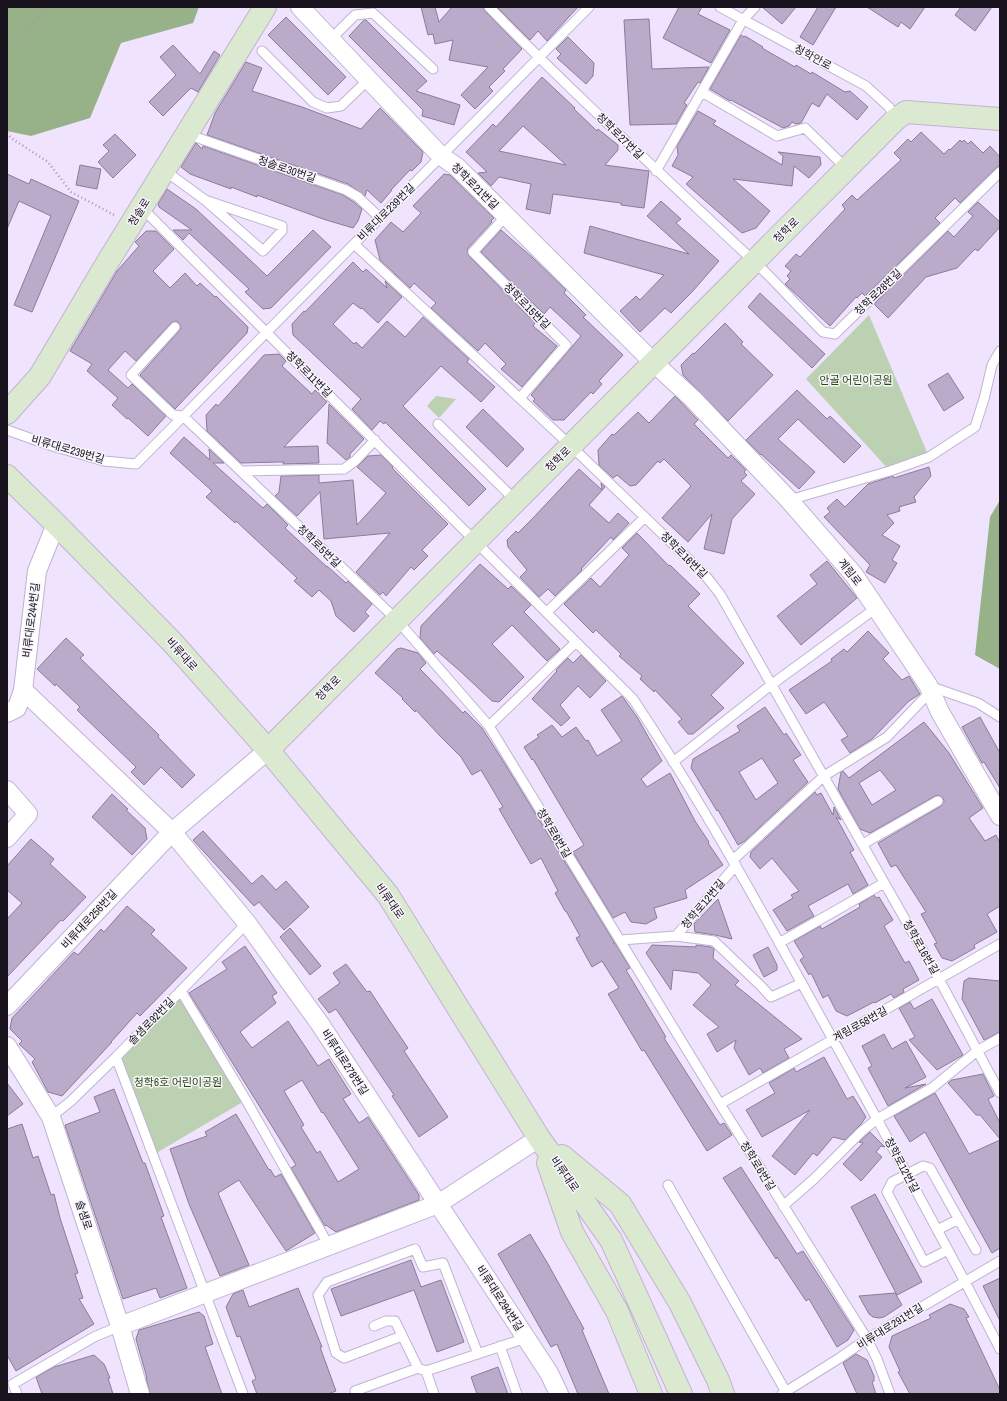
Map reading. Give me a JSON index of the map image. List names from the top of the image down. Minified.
{"streets":{"main road":["청솔로","청학로","비류대로"],"street":["청학로21번길","계림로","비류대로244번길","비류대로256번길","비류대로278번길","솔샘로","비류대로294번길"],"lane":["청학안로","청학로27번길","청솔로30번길","비류대로239번길","청학로28번길","청학로15번길","청학로11번길","청학로5번길","청학로16번길","청학로6번길","청학로12번길","솔샘로92번길","계림로58번길","비류대로291번길"]},"crossings":[["청학안로","청학로"],["청학로27번길","비류대로239번길"],["청학로27번길","청학로"],["청학로27번길","청학로28번길"],["청솔로30번길","청솔로"],["청솔로30번길","비류대로239번길"],["청학로21번길","비류대로239번길"],["청학로21번길","청학로"],["청학로21번길","청학로15번길"],["청학로21번길","계림로"],["청솔로","청학로11번길"],["비류대로239번길","청학로11번길"],["비류대로239번길","청학로5번길"],["청학로","청학로28번길"],["청학로","청학로11번길"],["청학로","청학로5번길"],["청학로","청학로16번길"],["청학로","계림로"],["청학로","비류대로"],["청학로","청학로6번길"],["청학로","청학로12번길"],["청학로","비류대로256번길"],["청학로11번길","청학로12번길"],["청학로5번길","청학로6번길"],["청학로16번길","청학로12번길"],["청학로16번길","계림로58번길"],["비류대로244번길","비류대로"],["비류대로","비류대로256번길"],["청학로6번길","계림로58번길"],["청학로6번길","비류대로291번길"],["청학로12번길","계림로58번길"],["청학로12번길","비류대로291번길"],["솔샘로92번길","비류대로278번길"],["솔샘로92번길","솔샘로"],["비류대로278번길","비류대로294번길"]],"parks":["안골 어린이공원","청학6호 어린이공원"]}
